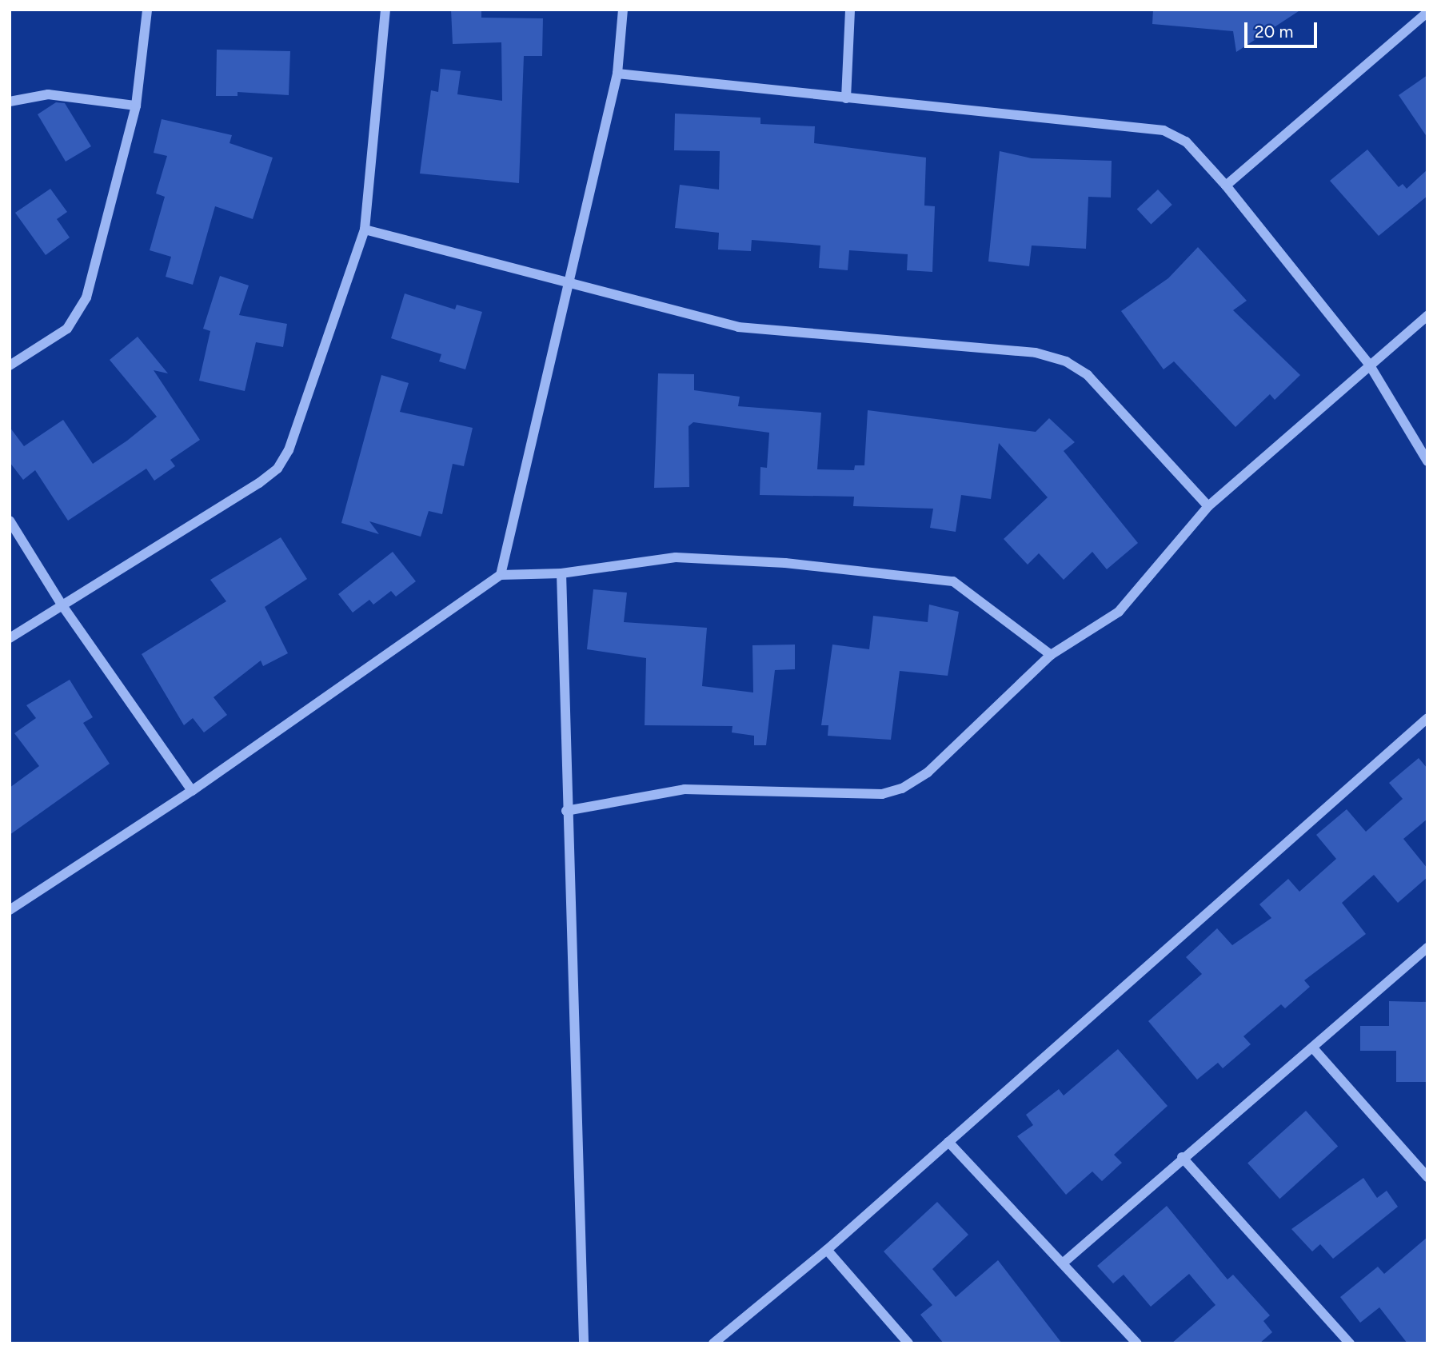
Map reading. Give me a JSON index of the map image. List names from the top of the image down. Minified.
{"scale_bar":"20 m"}
